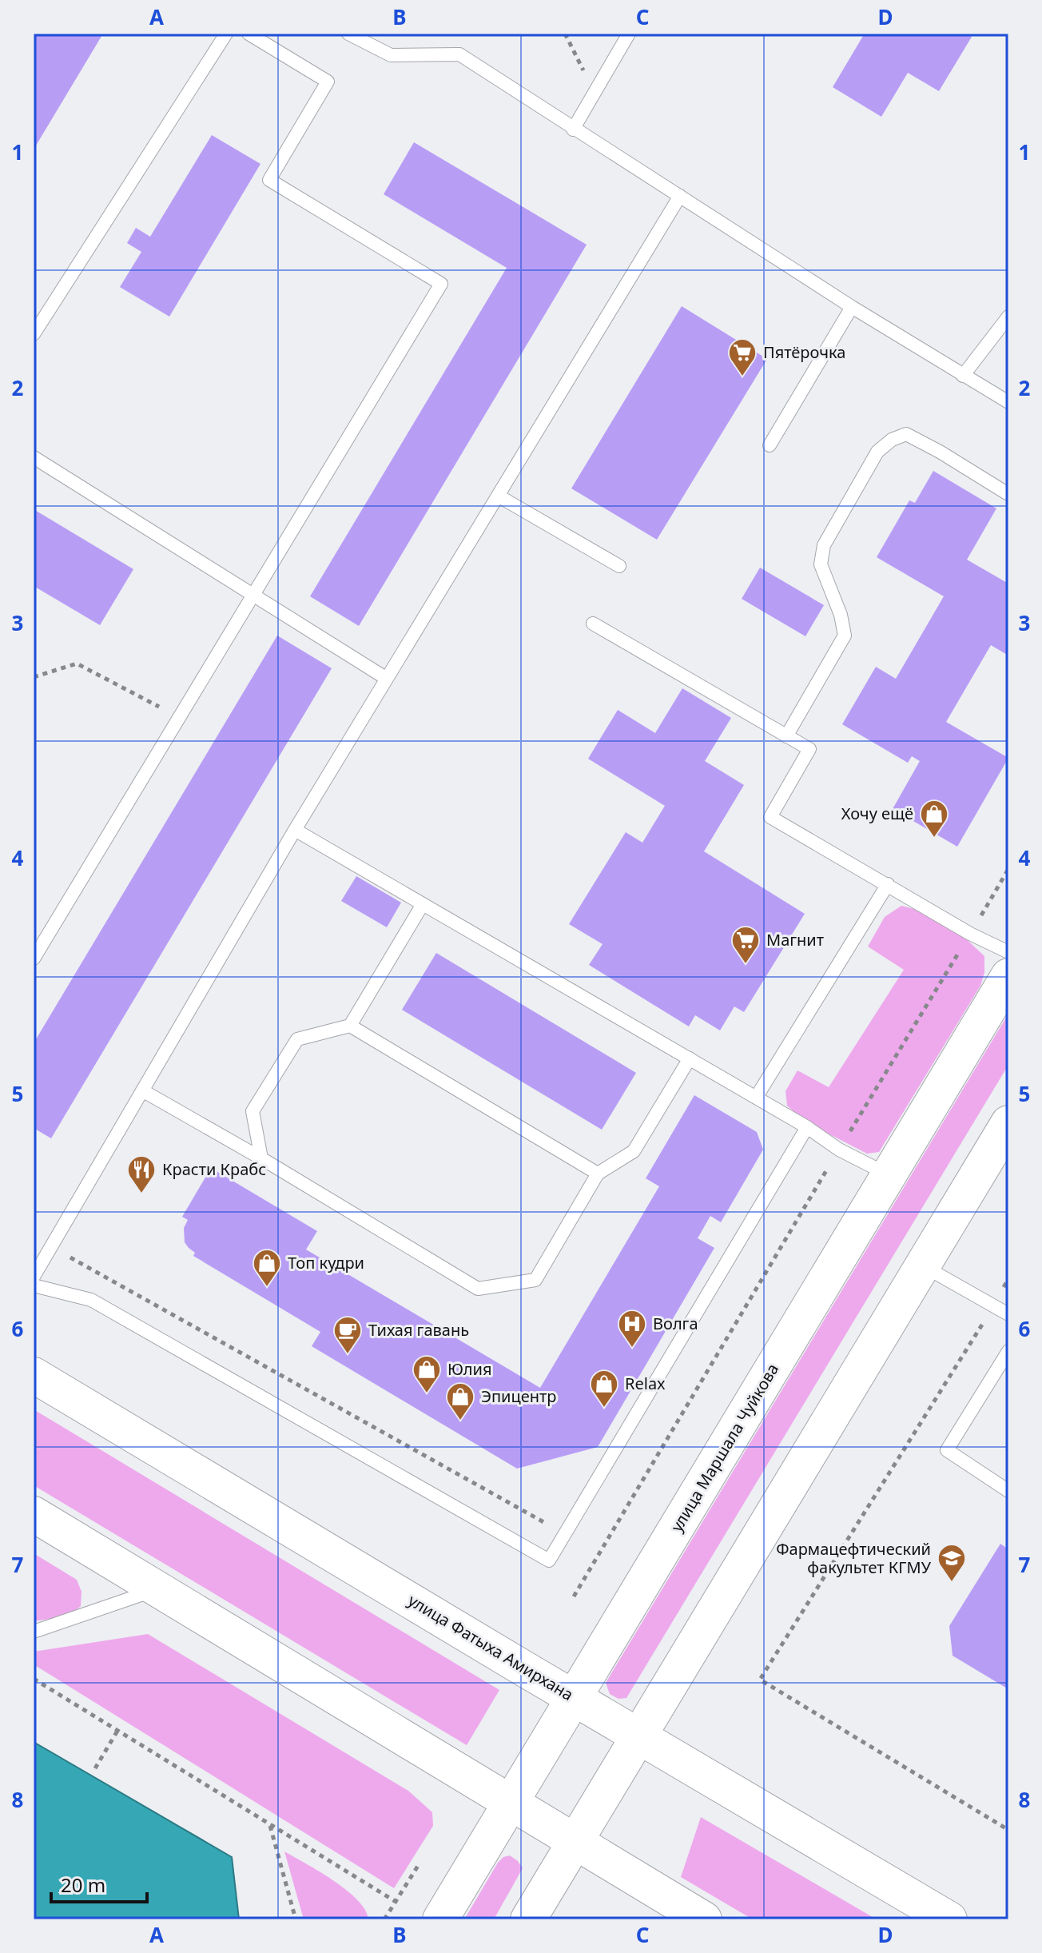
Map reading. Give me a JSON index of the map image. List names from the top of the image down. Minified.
{"streets":{"main road":["улица Маршала Чуйкова","улица Фатыха Амирхана"]},"crossings":[["улица Маршала Чуйкова","улица Фатыха Амирхана"]],"places":{"supermarket":["Пятёрочка","Магнит"],"shop":["Хочу ещё","Топ кудри","Юлия","Relax","Эпицентр"],"restaurant":["Красти Крабс"],"hospital":["Волга"],"cafe":["Тихая гавань"],"school or university":["Фармацефтический факультет КГМУ"]},"scale_bar":"20 m","grid":{"columns":["A","B","C","D"],"rows":["1","2","3","4","5","6","7","8"]}}
